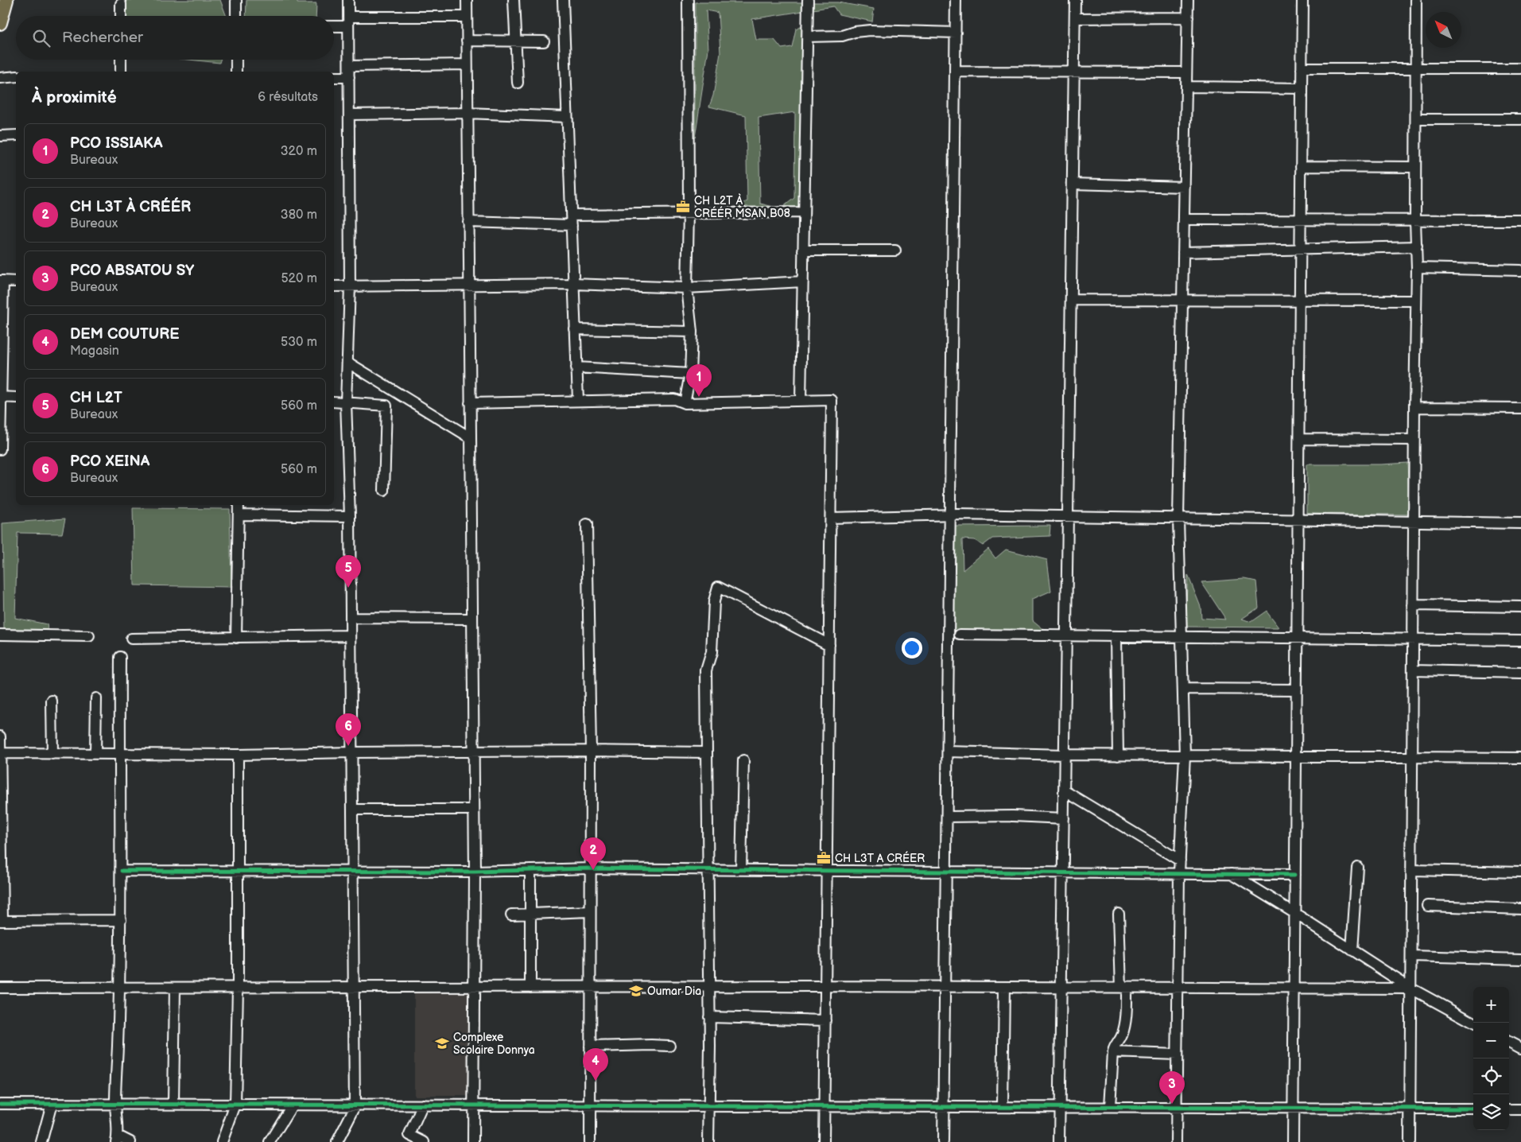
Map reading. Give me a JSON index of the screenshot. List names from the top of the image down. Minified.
{"places":{"office":["CH L2T À CRÉÉR MSAN B08","CH L3T A CRÉER"],"school or university":["Oumar Dia","Complexe Scolaire Donnya"]},"north":"top left","page":{"search":"Rechercher","heading":["À proximité","6 résultats"],"list":[{"mark":"1","name":"PCO ISSIAKA","note":"Bureaux","value":"320 m"},{"mark":"2","name":"CH L3T À CRÉÉR","note":"Bureaux","value":"380 m"},{"mark":"3","name":"PCO ABSATOU SY","note":"Bureaux","value":"520 m"},{"mark":"4","name":"DEM COUTURE","note":"Magasin","value":"530 m"},{"mark":"5","name":"CH L2T","note":"Bureaux","value":"560 m"},{"mark":"6","name":"PCO XEINA","note":"Bureaux","value":"560 m"}],"pins":["1","5","6","2","4","3"],"map_buttons":["+","−"]}}
